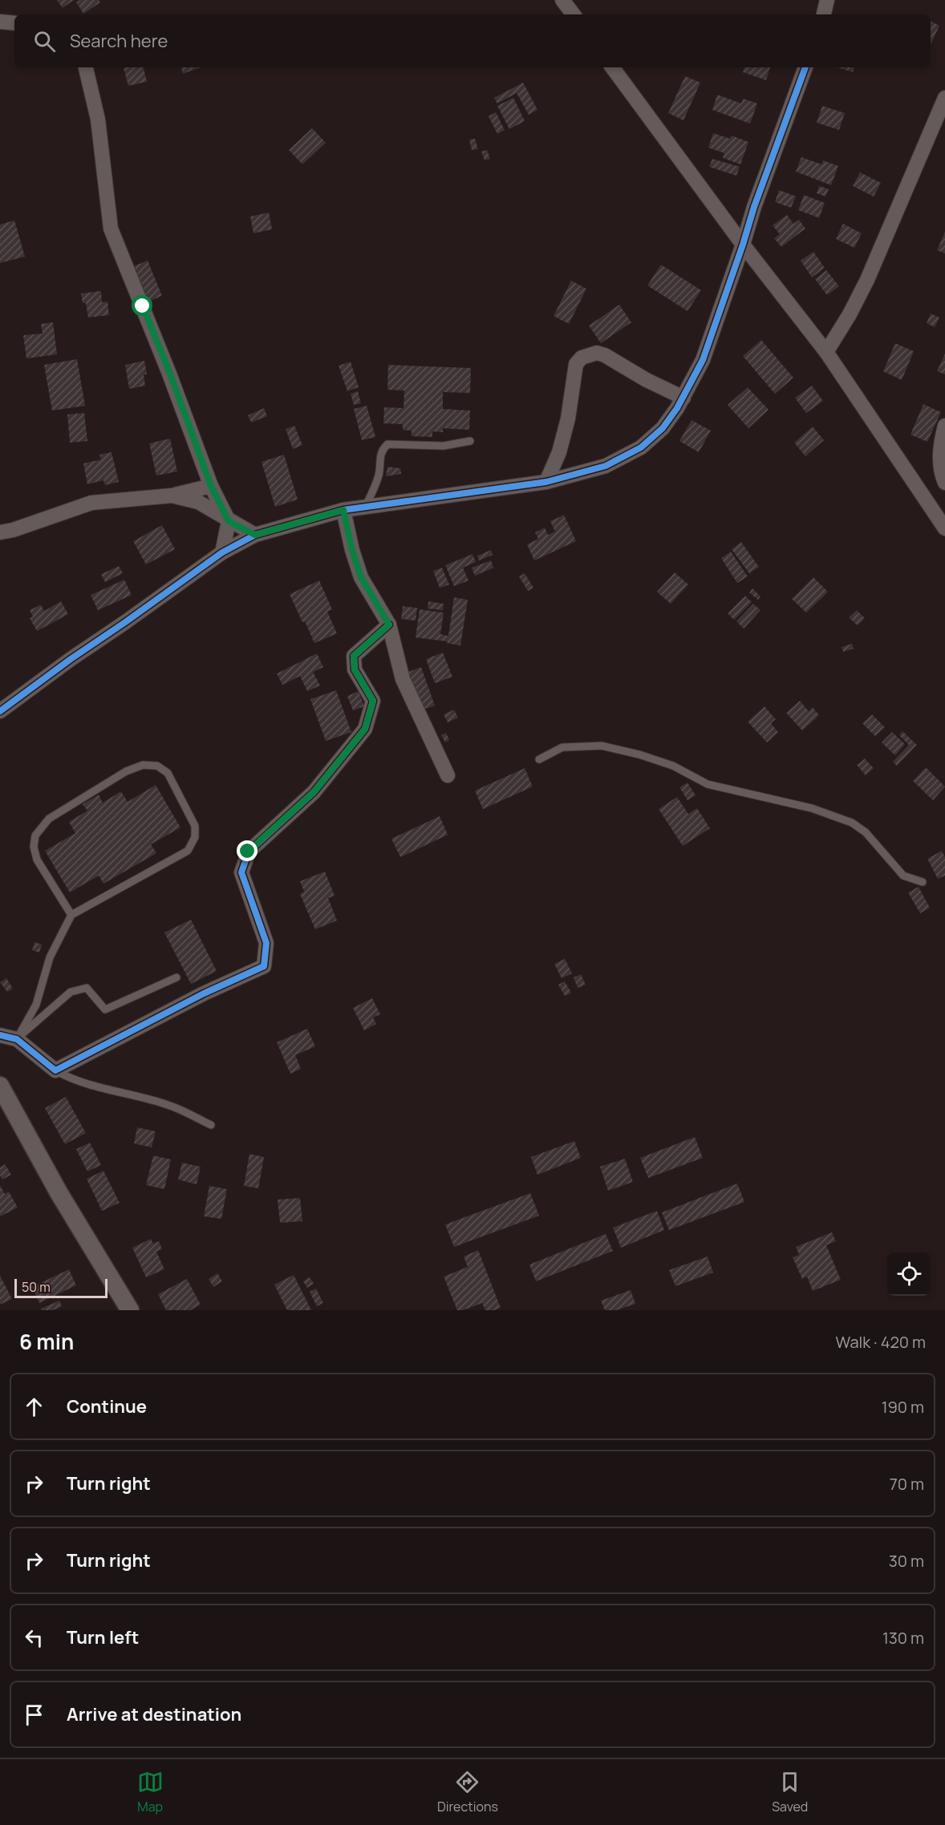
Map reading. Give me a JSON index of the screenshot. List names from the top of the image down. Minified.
{"scale_bar":"50 m","page":{"search":"Search here","scale":"50 m","heading":["6 min","Walk · 420 m"],"list":[["Continue","190 m"],["Turn right","70 m"],["Turn right","30 m"],["Turn left","130 m"],"Arrive at destination"],"nav":["Map","Directions","Saved"]}}
